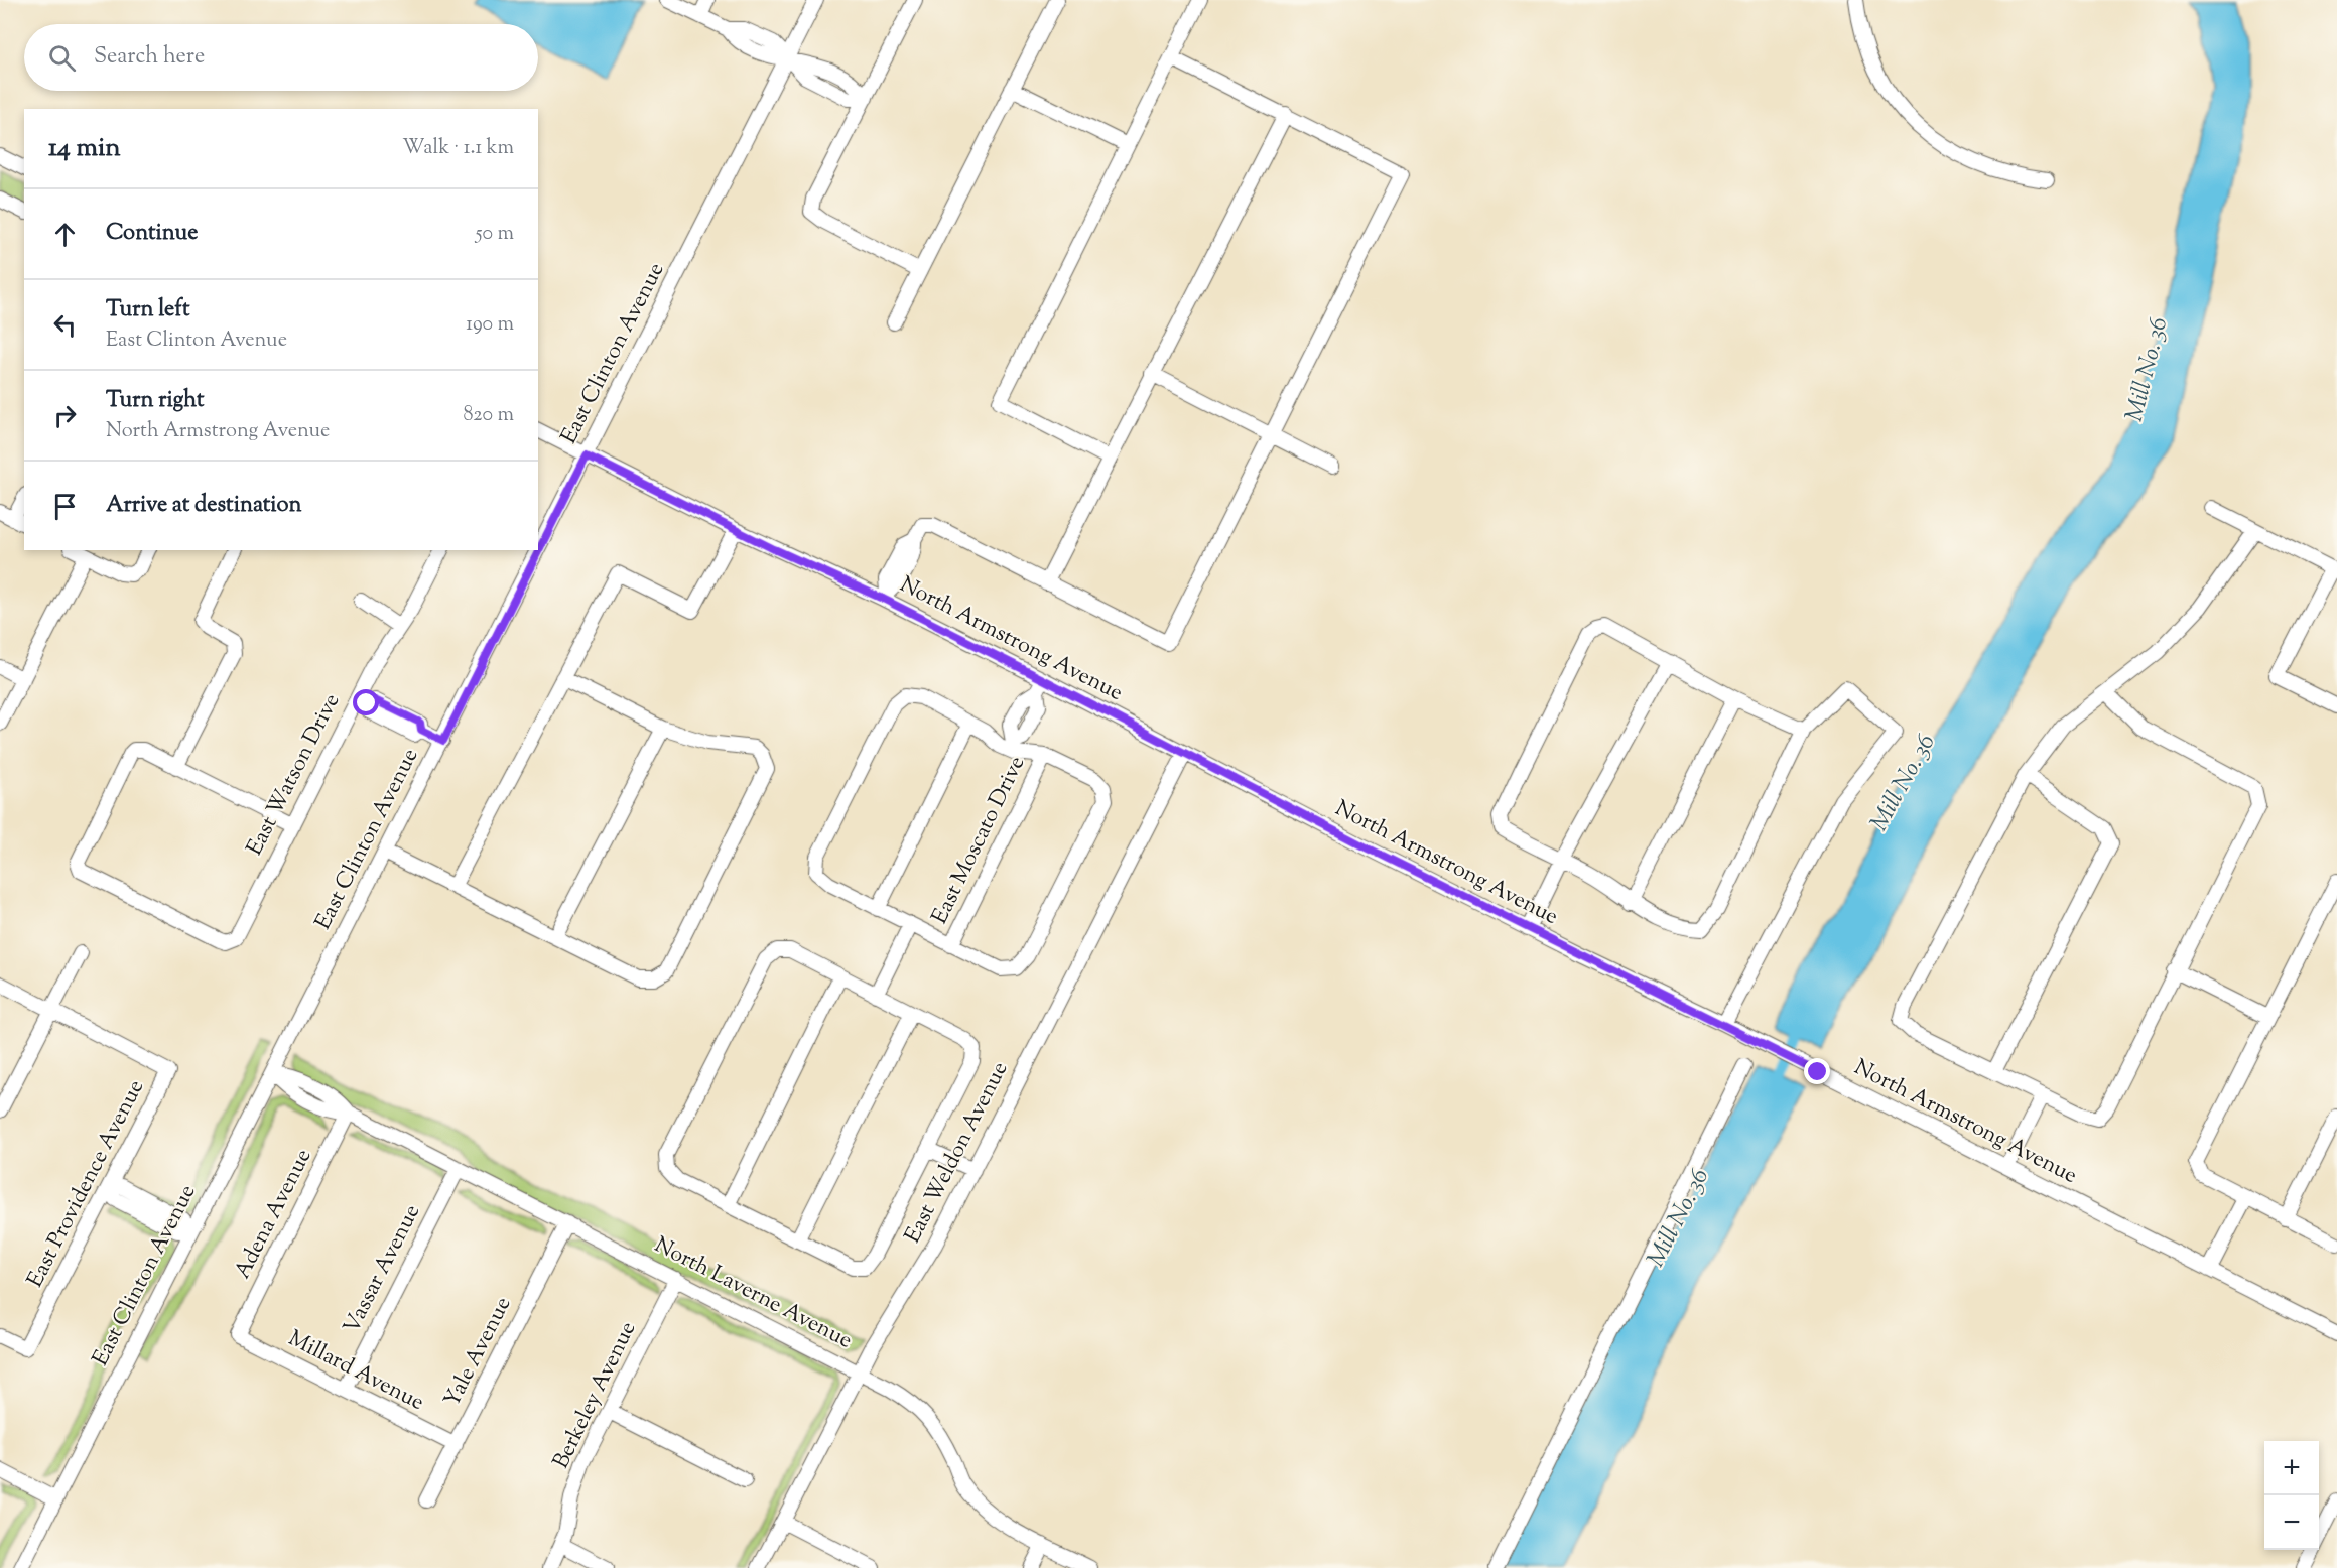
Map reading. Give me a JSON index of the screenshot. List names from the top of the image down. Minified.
{"streets":{"street":["East Clinton Avenue","North Armstrong Avenue","East Watson Drive","East Moscato Drive","East Weldon Avenue","East Providence Avenue","Adena Avenue","Vassar Avenue","North Laverne Avenue","Yale Avenue","Millard Avenue","Berkeley Avenue"]},"crossings":[["East Clinton Avenue","North Armstrong Avenue"],["East Clinton Avenue","North Laverne Avenue"],["North Armstrong Avenue","East Weldon Avenue"],["East Weldon Avenue","North Laverne Avenue"],["Adena Avenue","North Laverne Avenue"],["Adena Avenue","Millard Avenue"],["Vassar Avenue","North Laverne Avenue"],["Vassar Avenue","Millard Avenue"],["North Laverne Avenue","Yale Avenue"],["North Laverne Avenue","Berkeley Avenue"],["Yale Avenue","Millard Avenue"]],"water":["Mill No. 36"],"page":{"search":"Search here","heading":["14 min","Walk · 1.1 km"],"list":[["Continue","50 m"],["Turn left","East Clinton Avenue","190 m"],["Turn right","North Armstrong Avenue","820 m"],"Arrive at destination"],"map_buttons":["+","−"]}}
